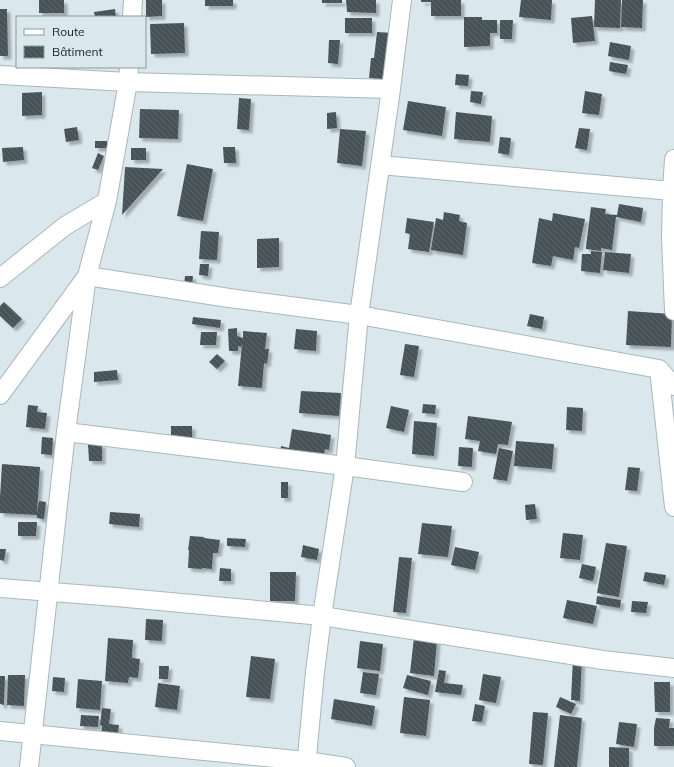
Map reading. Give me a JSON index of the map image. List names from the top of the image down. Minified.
{"legend":["Route","Bâtiment"]}
